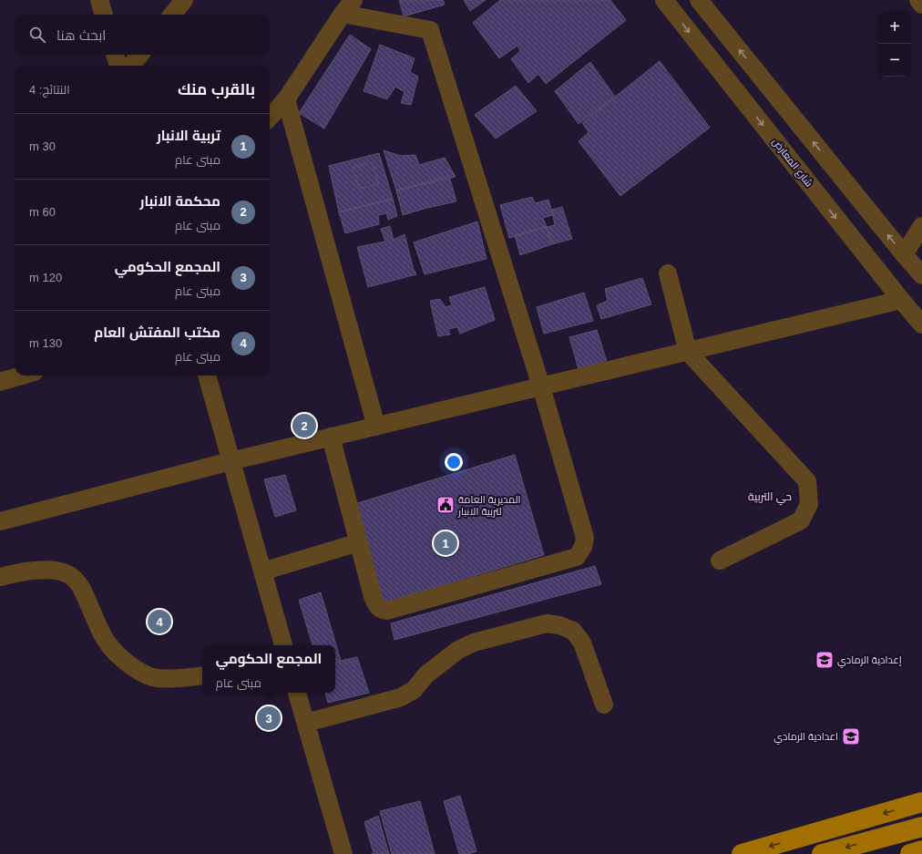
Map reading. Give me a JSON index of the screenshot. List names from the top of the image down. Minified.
{"streets":{"street":["شارع المعارض"]},"districts":["حي التربية"],"places":{"public building":["المديرية العامة لتربية الانبار"],"school or university":["إعدادية الرمادي","اعدادية الرمادي"]},"page":{"map_buttons":["+","−"],"search":"ابحث هنا","heading":["بالقرب منك","النتائج: 4"],"list":[{"mark":"1","name":"تربية الانبار","note":"مبنى عام","value":"30 m"},{"mark":"2","name":"محكمة الانبار","note":"مبنى عام","value":"60 m"},{"mark":"3","name":"المجمع الحكومي","note":"مبنى عام","value":"120 m"},{"mark":"4","name":"مكتب المفتش العام","note":"مبنى عام","value":"130 m"}],"pins":["2","1","4","3"],"popup":["المجمع الحكومي","مبنى عام"]}}
